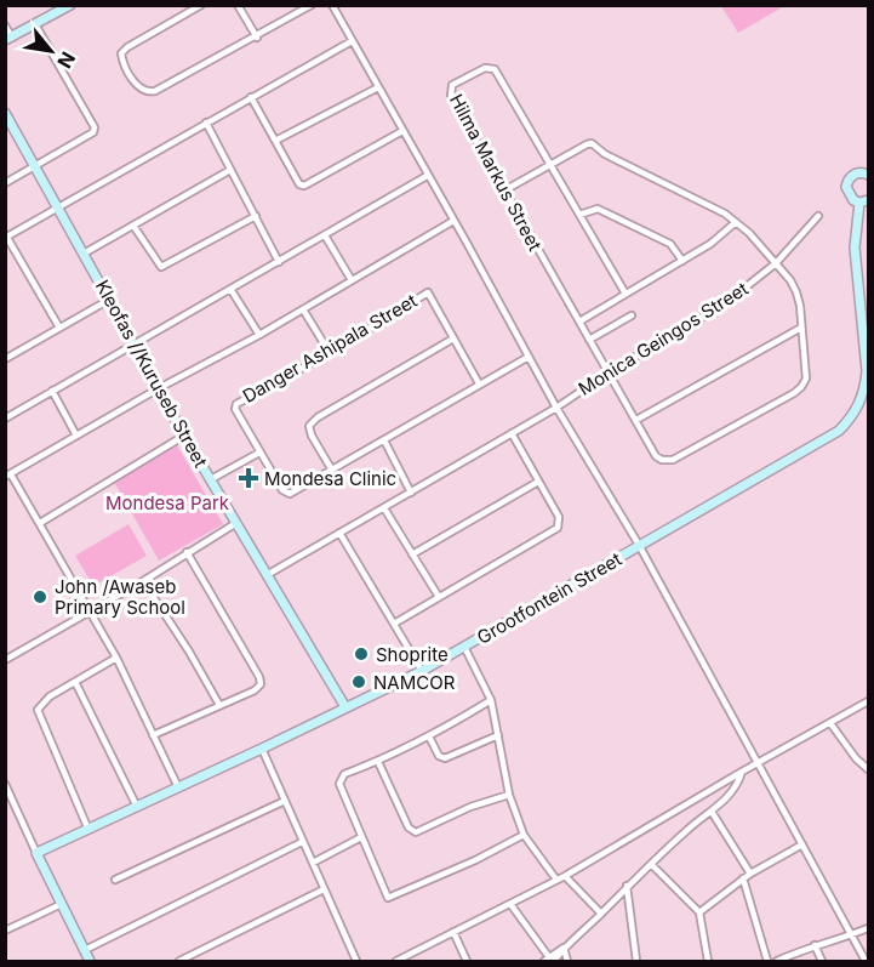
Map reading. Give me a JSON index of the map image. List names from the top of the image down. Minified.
{"streets":{"street":["Hilma Markus Street","Monica Geingos Street","Danger Ashipala Street","Kleofas //Kuruseb Street","Grootfontein Street"]},"crossings":[["Hilma Markus Street","Monica Geingos Street"],["Monica Geingos Street","Kleofas //Kuruseb Street"],["Kleofas //Kuruseb Street","Grootfontein Street"]],"parks":["Mondesa Park"],"places":{"health":["Mondesa Clinic"],"other":["John /Awaseb Primary School","Shoprite","NAMCOR"]},"north":"bottom right"}
